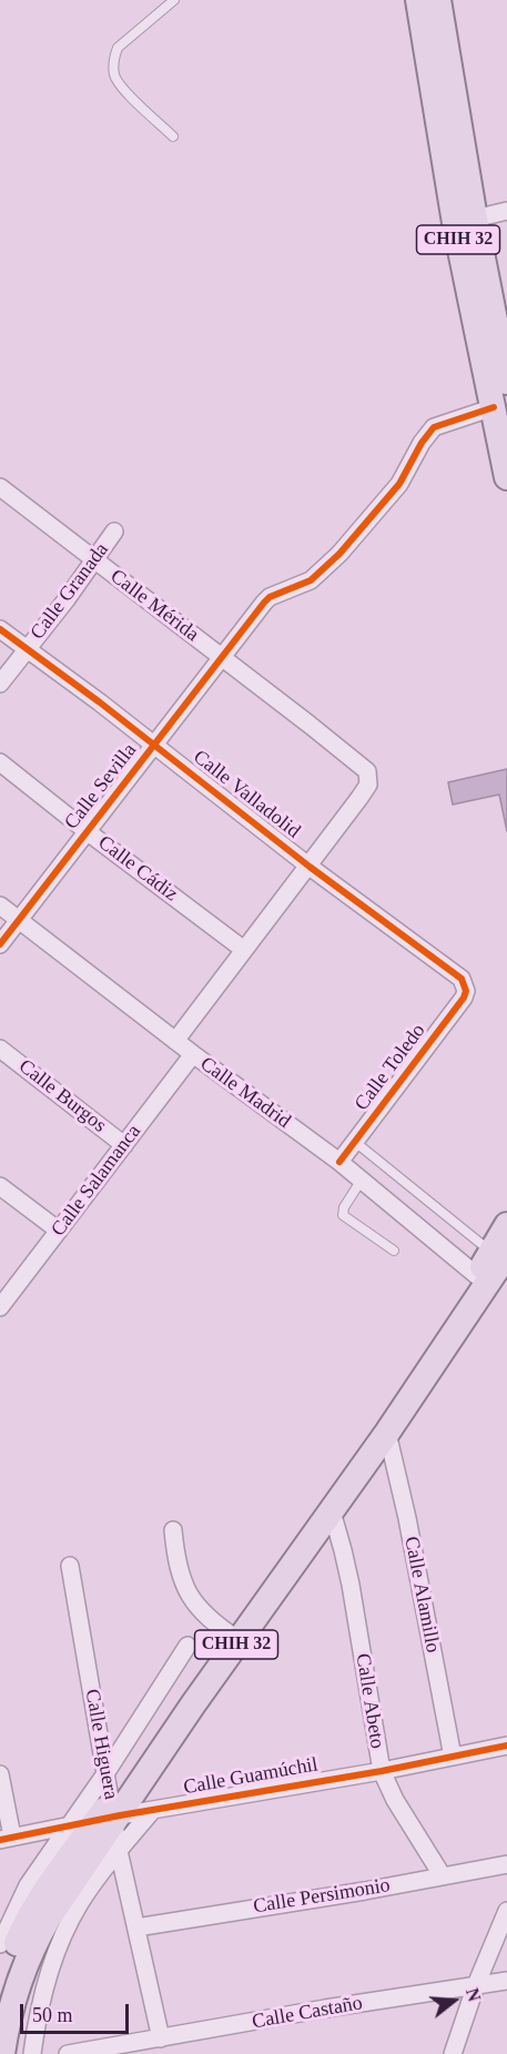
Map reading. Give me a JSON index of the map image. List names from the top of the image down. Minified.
{"streets":{"main road":["CHIH 32"],"street":["Calle Granada","Calle Mérida","Calle Sevilla","Calle Valladolid","Calle Cádiz","Calle Toledo","Calle Madrid","Calle Burgos","Calle Salamanca","Calle Alamillo","Calle Abeto","Calle Higuera","Calle Guamúchil","Calle Persimonio","Calle Castaño"]},"crossings":[["CHIH 32","Calle Sevilla"],["CHIH 32","Calle Madrid"],["CHIH 32","Calle Alamillo"],["CHIH 32","Calle Abeto"],["CHIH 32","Calle Higuera"],["CHIH 32","Calle Guamúchil"],["Calle Granada","Calle Mérida"],["Calle Granada","Calle Valladolid"],["Calle Mérida","Calle Sevilla"],["Calle Mérida","Calle Valladolid"],["Calle Sevilla","Calle Valladolid"],["Calle Sevilla","Calle Cádiz"],["Calle Sevilla","Calle Madrid"],["Calle Valladolid","Calle Toledo"],["Calle Toledo","Calle Madrid"],["Calle Madrid","Calle Salamanca"],["Calle Burgos","Calle Salamanca"],["Calle Alamillo","Calle Guamúchil"],["Calle Abeto","Calle Guamúchil"],["Calle Abeto","Calle Persimonio"],["Calle Higuera","Calle Guamúchil"],["Calle Higuera","Calle Persimonio"],["Calle Higuera","Calle Castaño"]],"scale_bar":"50 m","north":"right"}
